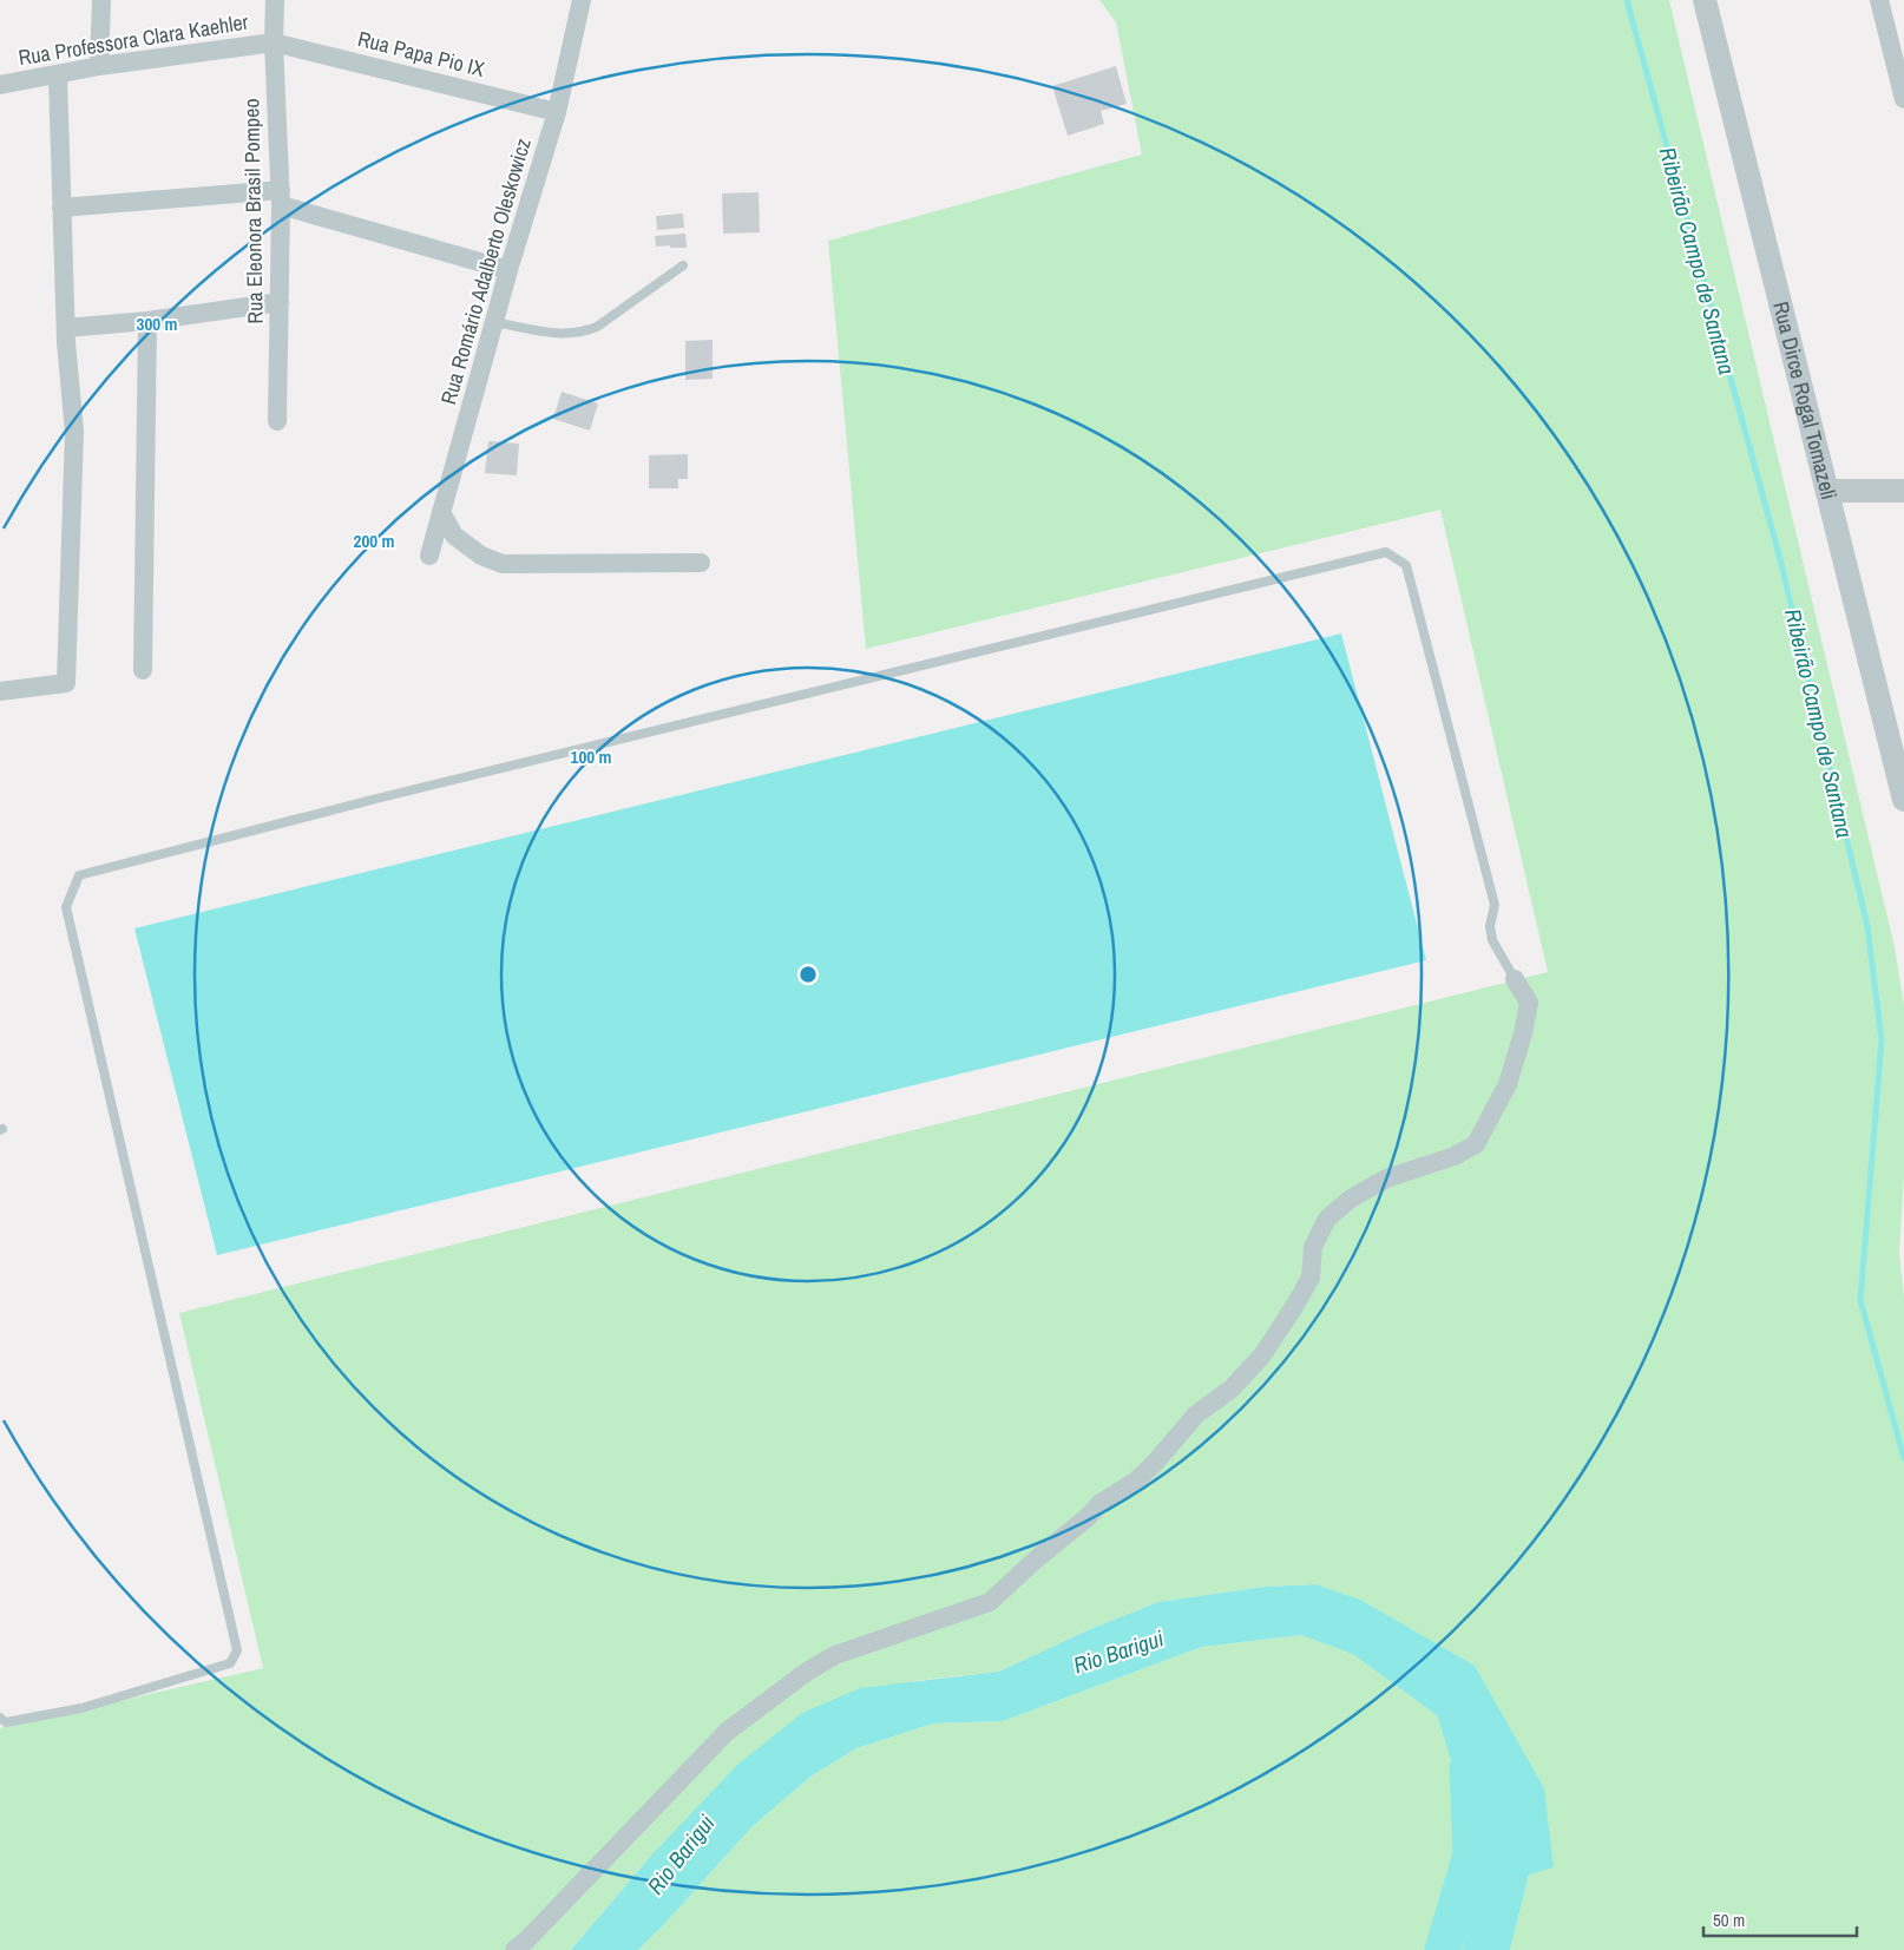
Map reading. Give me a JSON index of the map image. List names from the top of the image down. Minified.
{"streets":{"street":["Rua Professora Clara Kaehler","Rua Papa Pio IX","Rua Eleonora Brasil Pompeo","Rua Romário Adalberto Oleskowicz","Rua Dirce Rogal Tomazeli"]},"crossings":[["Rua Professora Clara Kaehler","Rua Papa Pio IX"],["Rua Professora Clara Kaehler","Rua Eleonora Brasil Pompeo"],["Rua Papa Pio IX","Rua Eleonora Brasil Pompeo"],["Rua Papa Pio IX","Rua Romário Adalberto Oleskowicz"]],"water":["Ribeirão Campo de Santana","Rio Barigui"],"scale_bar":"50 m","rings":["300 m","200 m","100 m"]}
